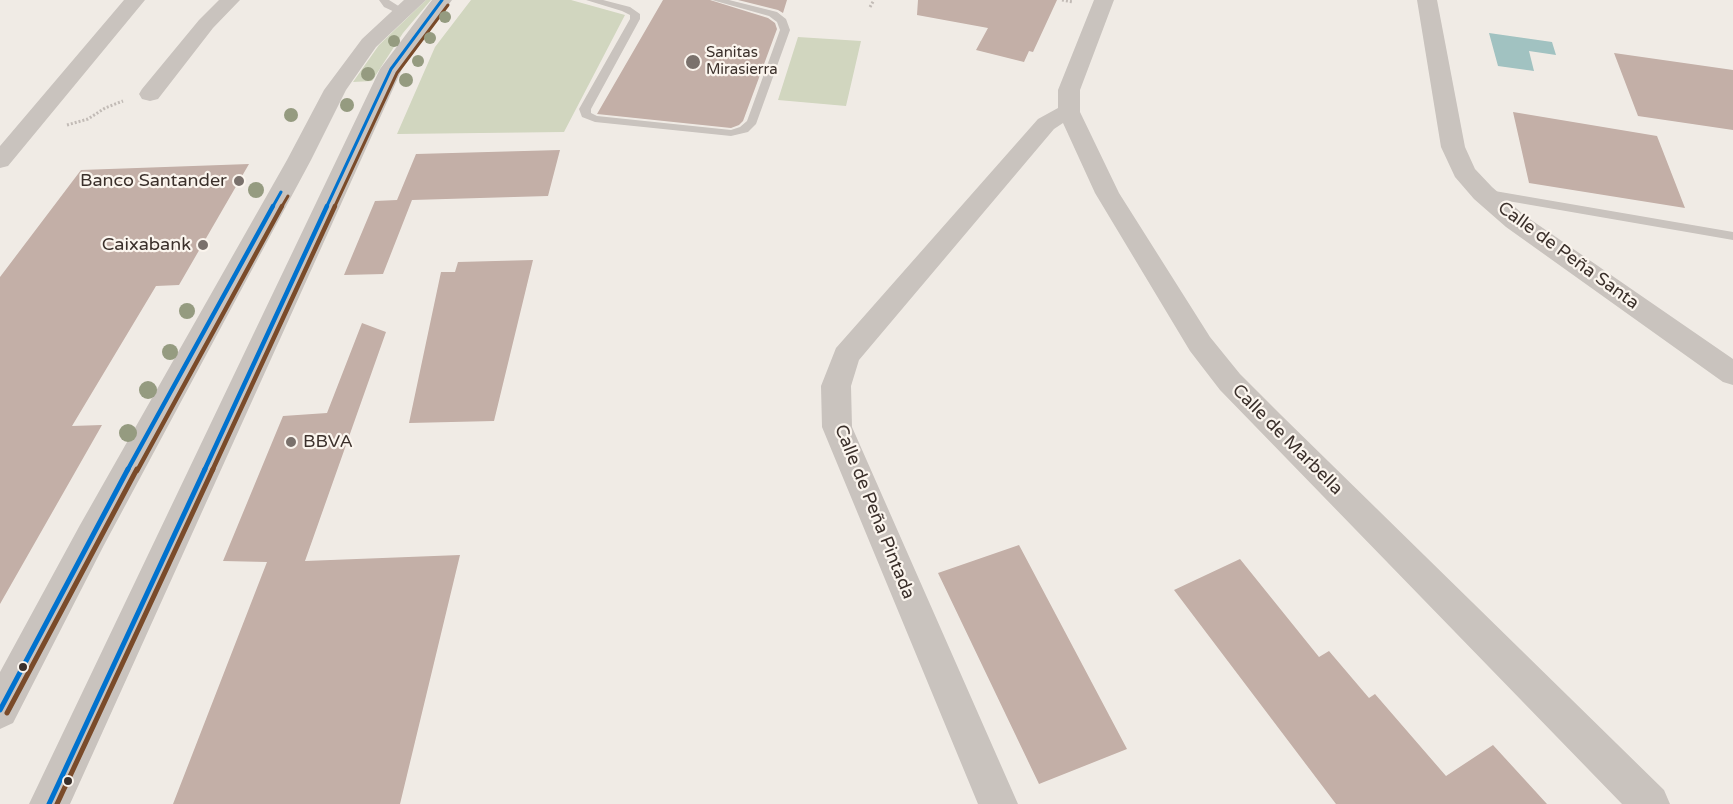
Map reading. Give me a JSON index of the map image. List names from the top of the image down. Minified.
{"streets":{"street":["Calle de Peña Santa","Calle de Marbella","Calle de Peña Pintada"]},"crossings":[["Calle de Marbella","Calle de Peña Pintada"]],"places":["Sanitas Mirasierra","Banco Santander","Caixabank","BBVA"]}
